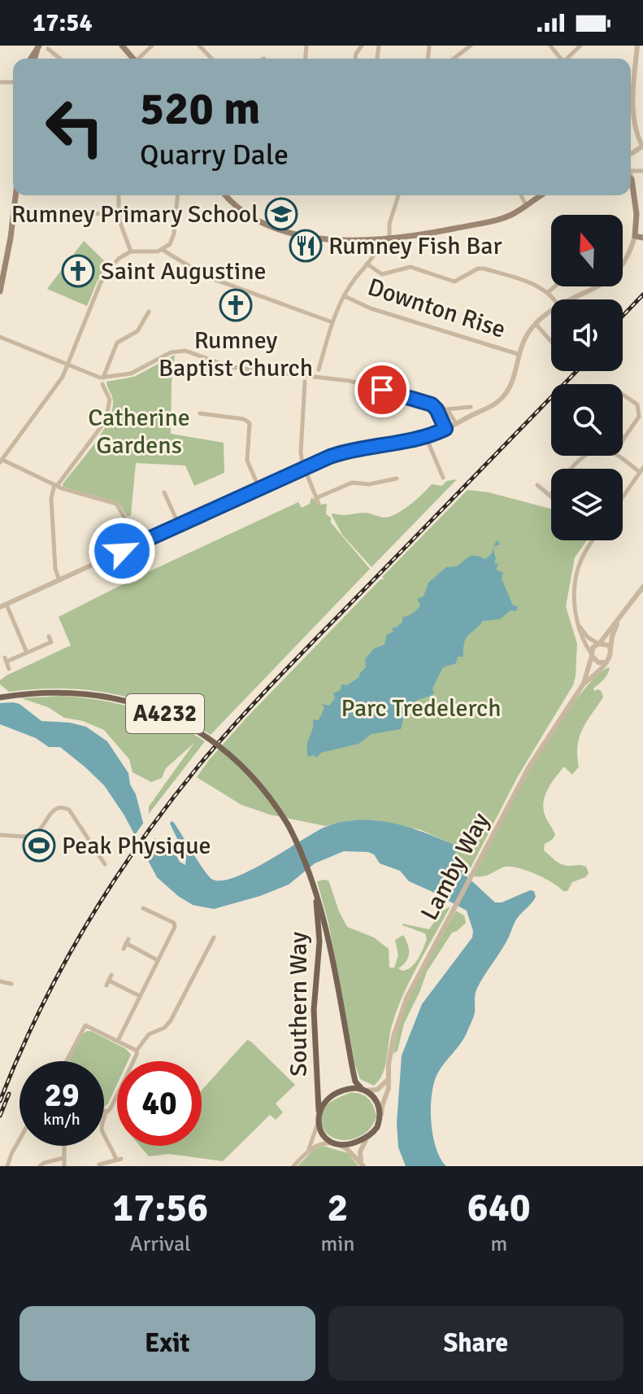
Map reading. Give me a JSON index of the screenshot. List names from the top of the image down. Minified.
{"streets":{"main road":["A4232","Southern Way"],"street":["Downton Rise","Lamby Way"]},"crossings":[["Lamby Way","Southern Way"]],"parks":["Catherine Gardens","Parc Tredelerch"],"places":{"school or university":["Rumney Primary School"],"restaurant":["Rumney Fish Bar"],"church":["Saint Augustine","Rumney Baptist Church"],"sports":["Peak Physique"]},"north":"top","page":{"status":"17:54","turn":["520 m","Quarry Dale"],"speed":"29 km/h","limit":"40","eta":["17:56","Arrival","2","min","640","m"],"buttons":["Exit","Share"]}}
